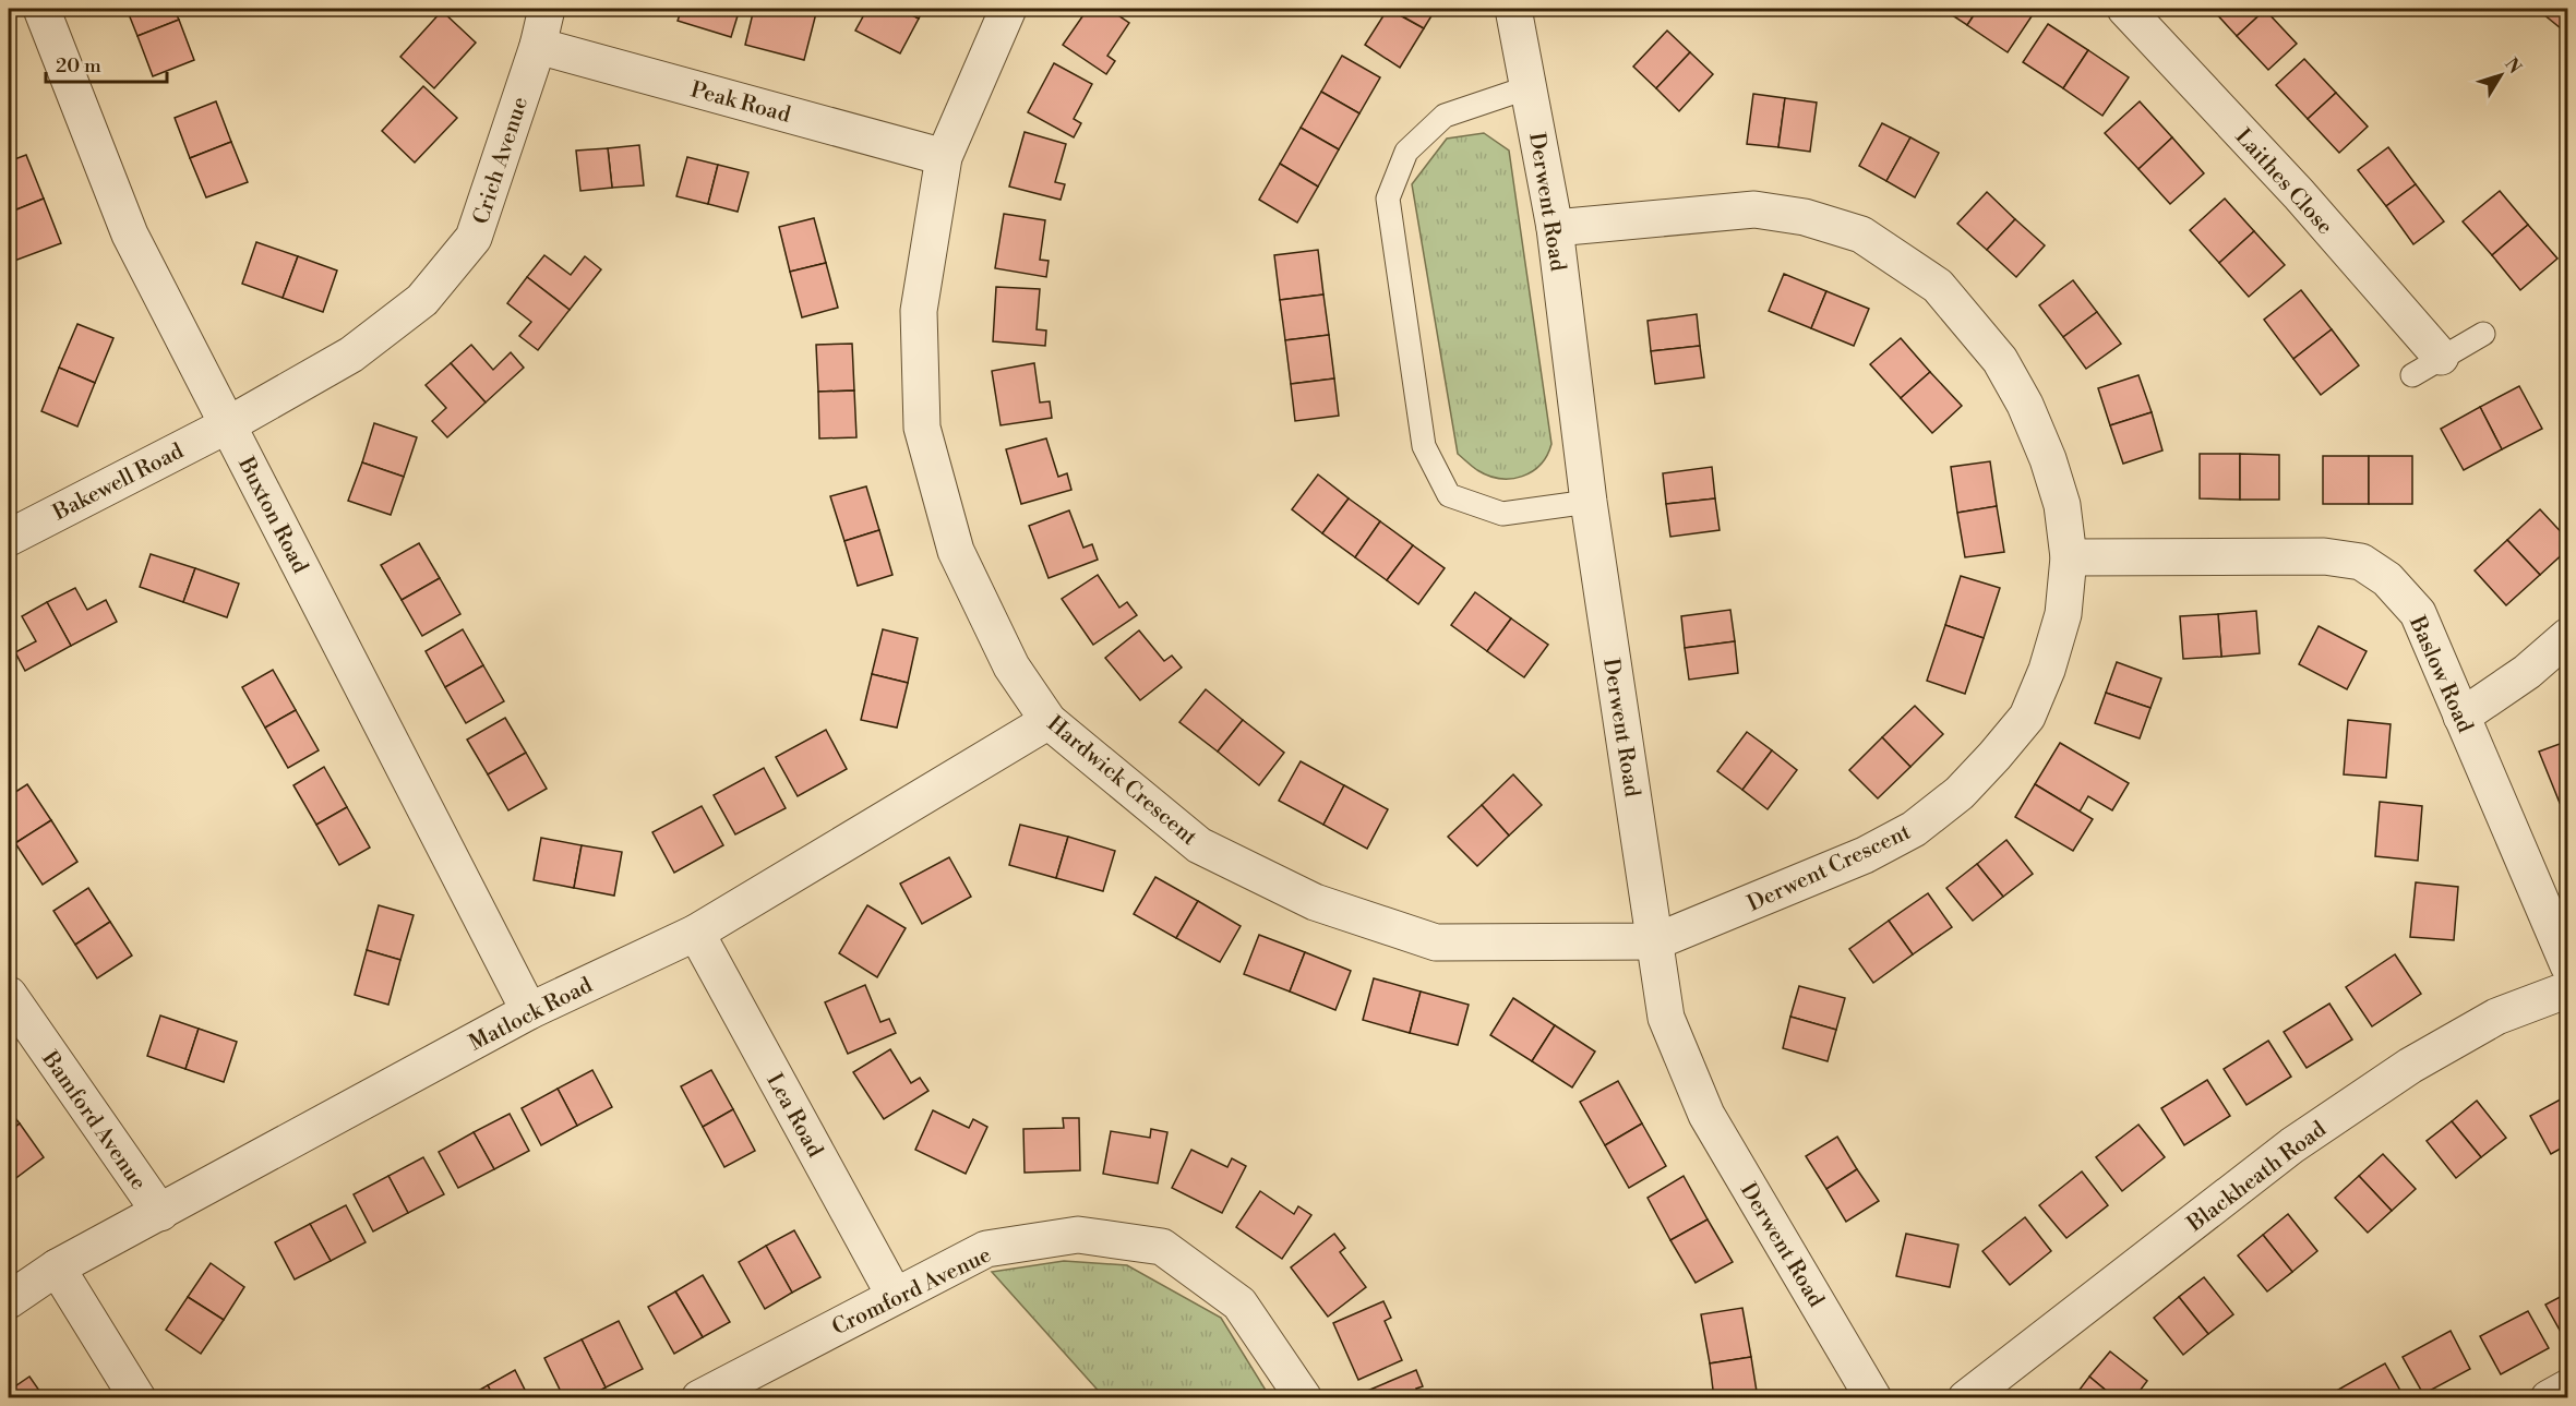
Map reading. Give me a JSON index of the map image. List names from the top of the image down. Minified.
{"streets":{"street":["Peak Road","Crich Avenue","Laithes Close","Derwent Road","Bakewell Road","Buxton Road","Baslow Road","Hardwick Crescent","Derwent Crescent","Matlock Road","Lea Road","Bamford Avenue","Blackheath Road","Cromford Avenue"]},"crossings":[["Peak Road","Crich Avenue"],["Peak Road","Hardwick Crescent"],["Crich Avenue","Bakewell Road"],["Crich Avenue","Buxton Road"],["Derwent Road","Hardwick Crescent"],["Derwent Road","Derwent Crescent"],["Bakewell Road","Buxton Road"],["Buxton Road","Matlock Road"],["Baslow Road","Derwent Crescent"],["Hardwick Crescent","Derwent Crescent"],["Hardwick Crescent","Matlock Road"],["Matlock Road","Lea Road"],["Matlock Road","Bamford Avenue"],["Lea Road","Cromford Avenue"]],"scale_bar":"20 m","north":"top right"}
